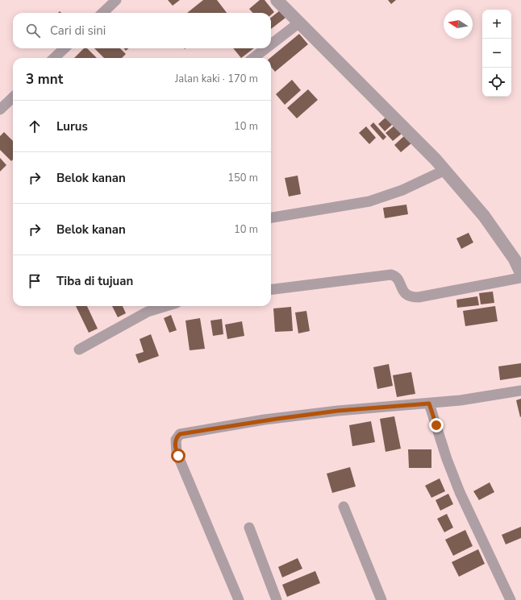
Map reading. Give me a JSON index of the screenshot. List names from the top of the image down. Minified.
{"north":"left","page":{"map_buttons":["+","−"],"search":"Cari di sini","heading":["3 mnt","Jalan kaki · 170 m"],"list":[["Lurus","10 m"],["Belok kanan","150 m"],["Belok kanan","10 m"],"Tiba di tujuan"]}}
